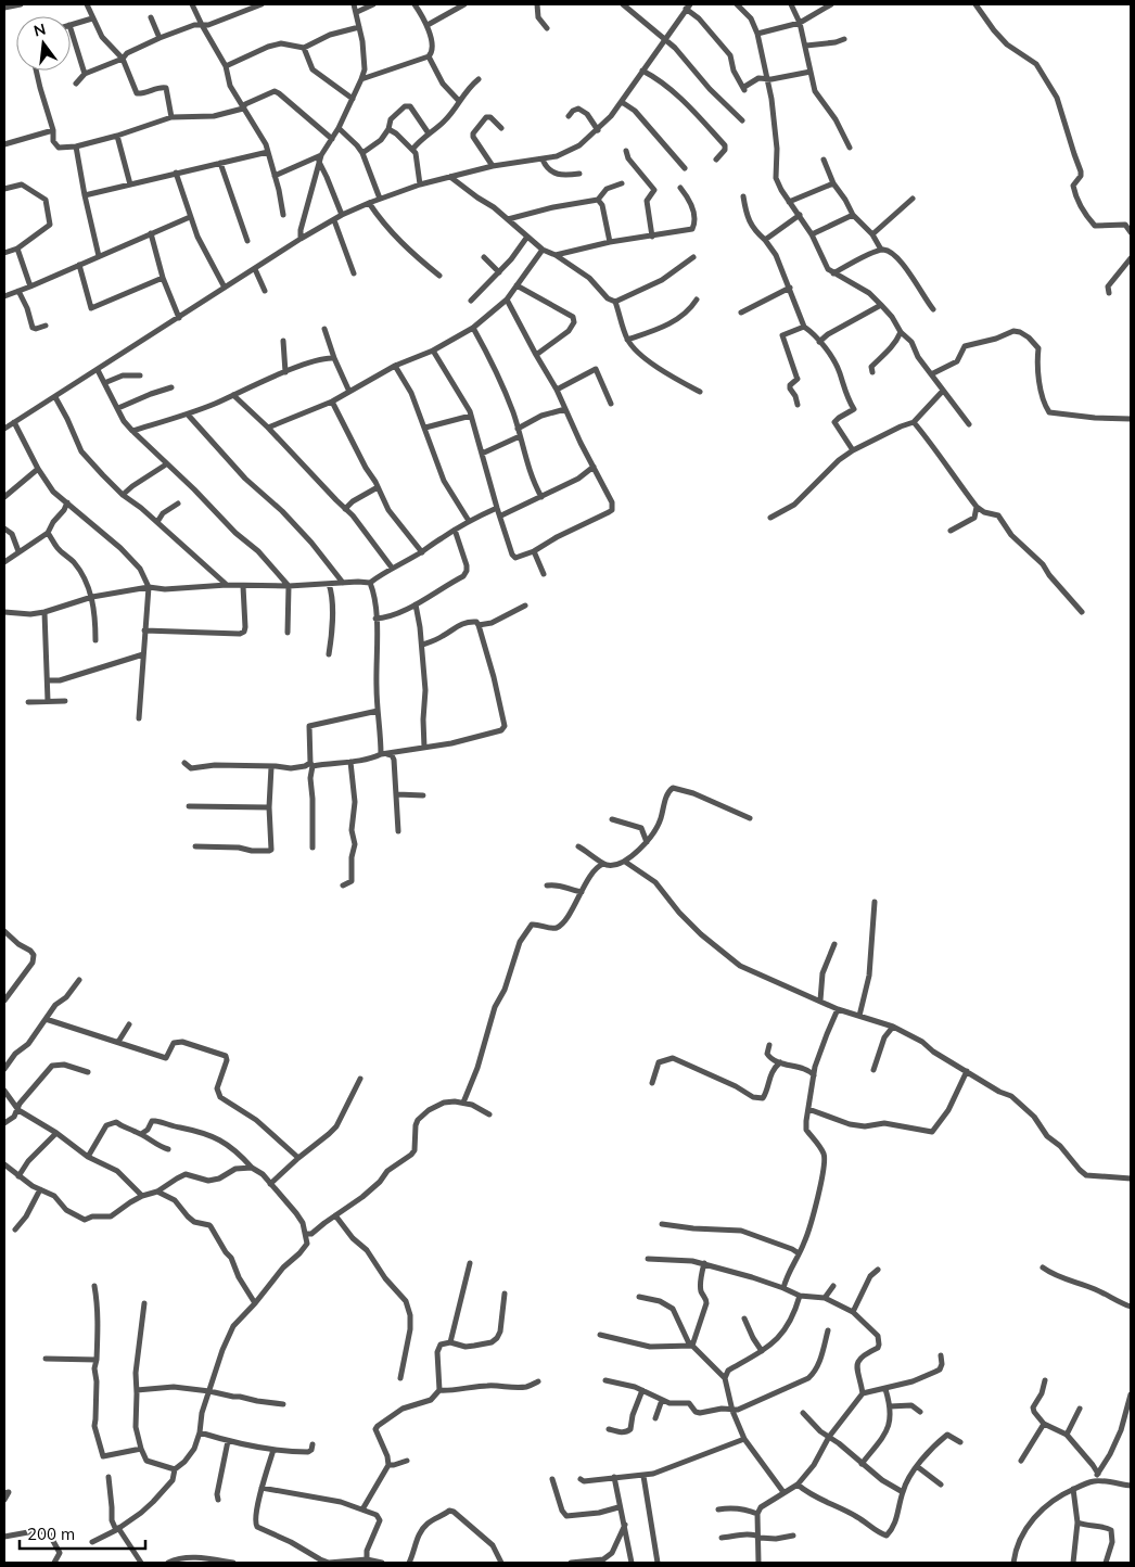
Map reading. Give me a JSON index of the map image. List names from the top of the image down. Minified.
{"scale_bar":"200 m","north":"top"}
